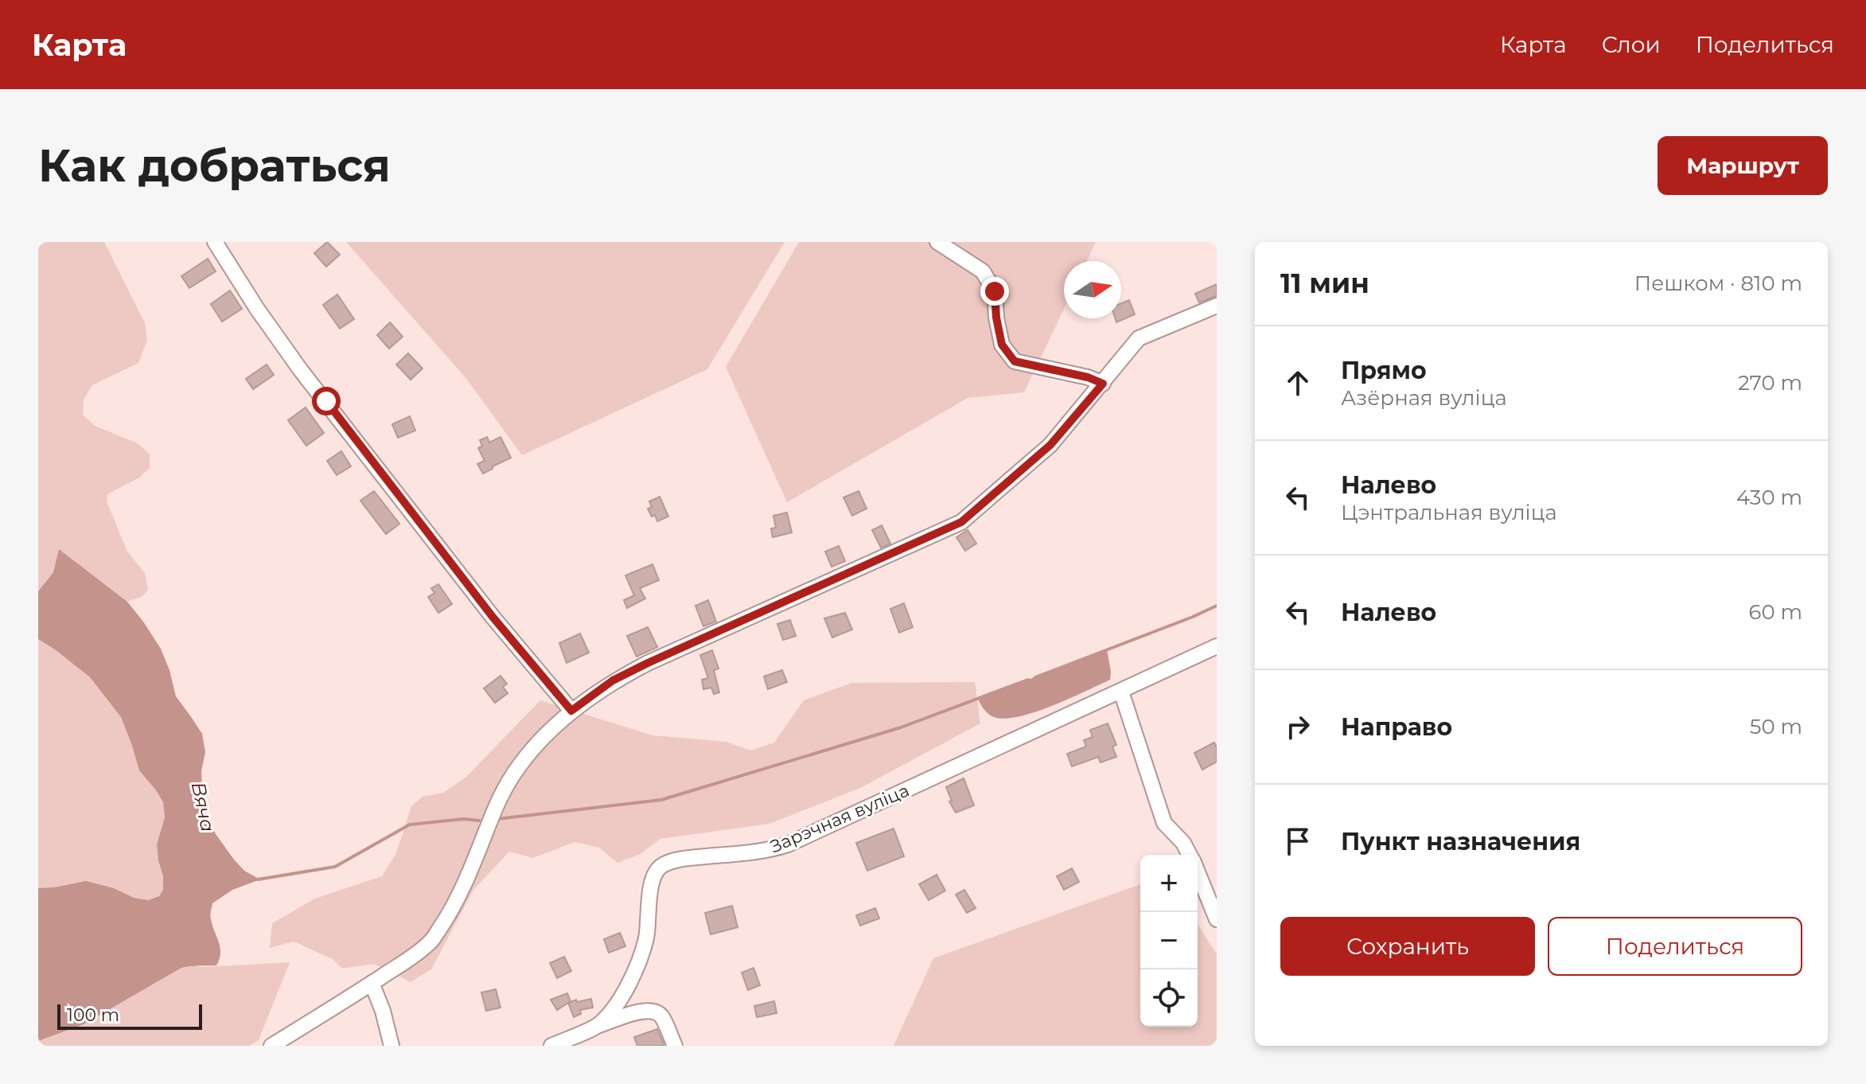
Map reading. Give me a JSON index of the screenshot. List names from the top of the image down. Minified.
{"streets":{"street":["Зарэчная вуліца"]},"water":["Вяча"],"scale_bar":"100 m","north":"right","page":{"header":"Карта","nav":["Карта","Слои","Поделиться"],"buttons":["Маршрут",["Сохранить","Поделиться"]],"title":"Как добраться","heading":["11 мин","Пешком · 810 m"],"list":[["Прямо","Азёрная вуліца","270 m"],["Налево","Цэнтральная вуліца","430 m"],["Налево","60 m"],["Направо","50 m"],"Пункт назначения"],"map_buttons":["+","−"],"scale":"100 m"}}
